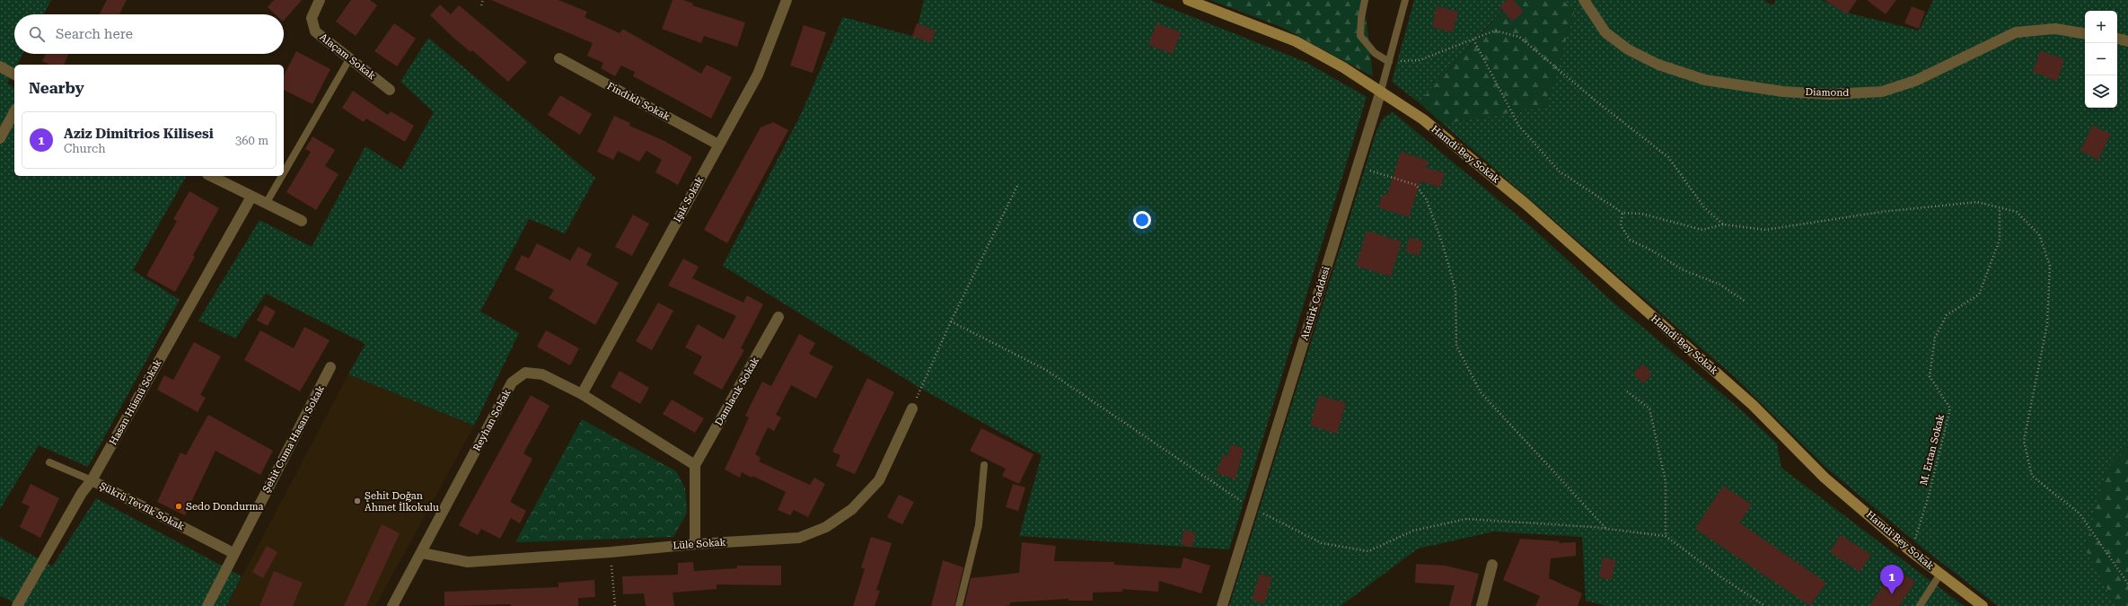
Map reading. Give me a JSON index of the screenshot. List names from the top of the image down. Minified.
{"streets":{"street":["Alaçam Sokak","Diamond","Findıklı Sokak","Hamdi Bey Sokak","Işık Sokak","Atatürk Caddesi","Damlacık Sokak","Hasan Hüsnü Sokak","Reyhan Sokak","Şehit Cuma Hasan Sokak","Şükrü Tevfik Sokak","Lüle Sokak"],"path":["M. Ertan Sokak"]},"crossings":[["Findıklı Sokak","Işık Sokak"],["Hamdi Bey Sokak","Atatürk Caddesi"],["Hamdi Bey Sokak","M. Ertan Sokak"],["Işık Sokak","Reyhan Sokak"],["Damlacık Sokak","Reyhan Sokak"],["Hasan Hüsnü Sokak","Şükrü Tevfik Sokak"],["Reyhan Sokak","Lüle Sokak"],["Şehit Cuma Hasan Sokak","Şükrü Tevfik Sokak"]],"places":["Şehit Doğan Ahmet İlkokulu","Sedo Dondurma"],"page":{"map_buttons":["+","−"],"search":"Search here","heading":"Nearby","list":[{"mark":"1","name":"Aziz Dimitrios Kilisesi","note":"Church","value":"360 m"}],"pins":"1"}}
